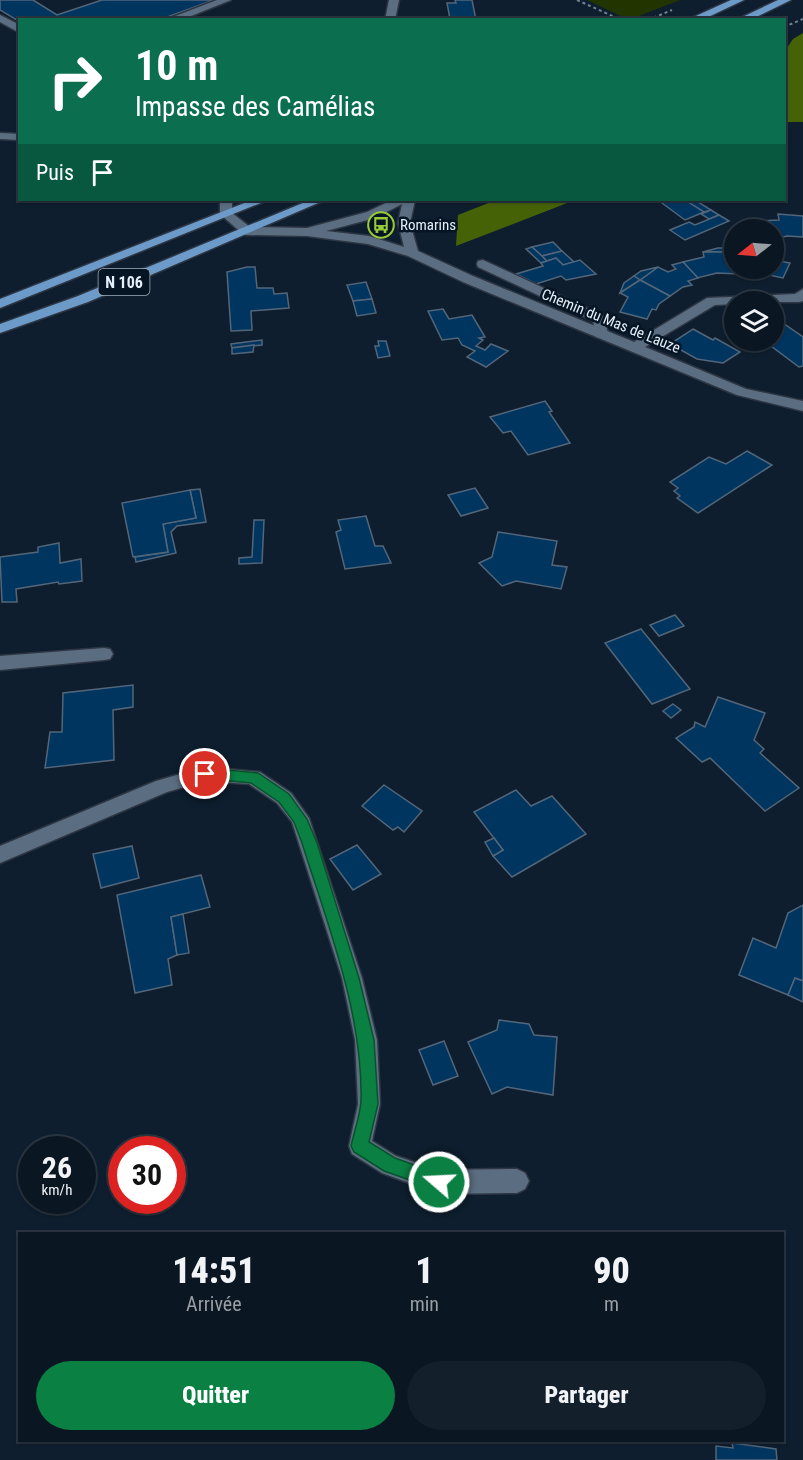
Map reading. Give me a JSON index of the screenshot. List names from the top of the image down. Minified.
{"streets":{"main road":["N 106"],"street":["Chemin du Mas de Lauze"]},"places":{"bus stop":["Romarins"]},"north":"left","page":{"turn":["10 m","Impasse des Camélias"],"then":"Puis","speed":"26 km/h","limit":"30","eta":["14:51","Arrivée","1","min","90","m"],"buttons":["Quitter","Partager"]}}
